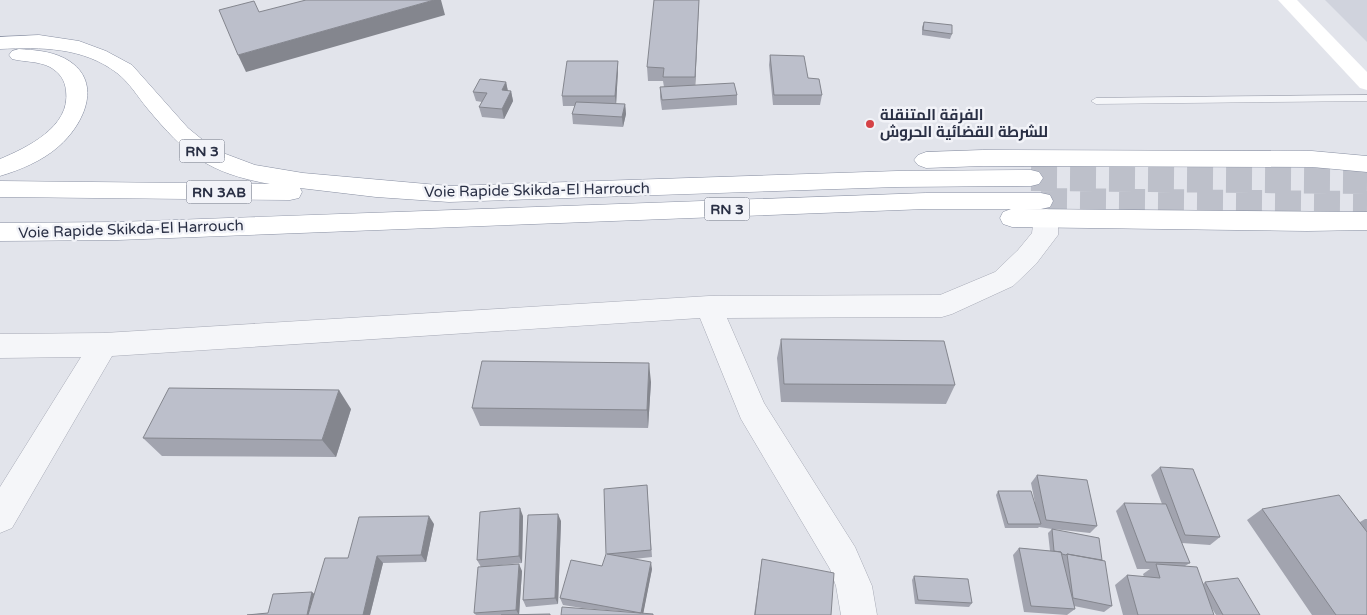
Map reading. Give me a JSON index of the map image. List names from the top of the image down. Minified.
{"streets":{"main road":["RN 3","Voie Rapide Skikda-El Harrouch","RN 3AB"]},"crossings":[["Voie Rapide Skikda-El Harrouch","RN 3AB"]],"places":["الفرقة المتنقلة للشرطة القضائية الحروش"]}
